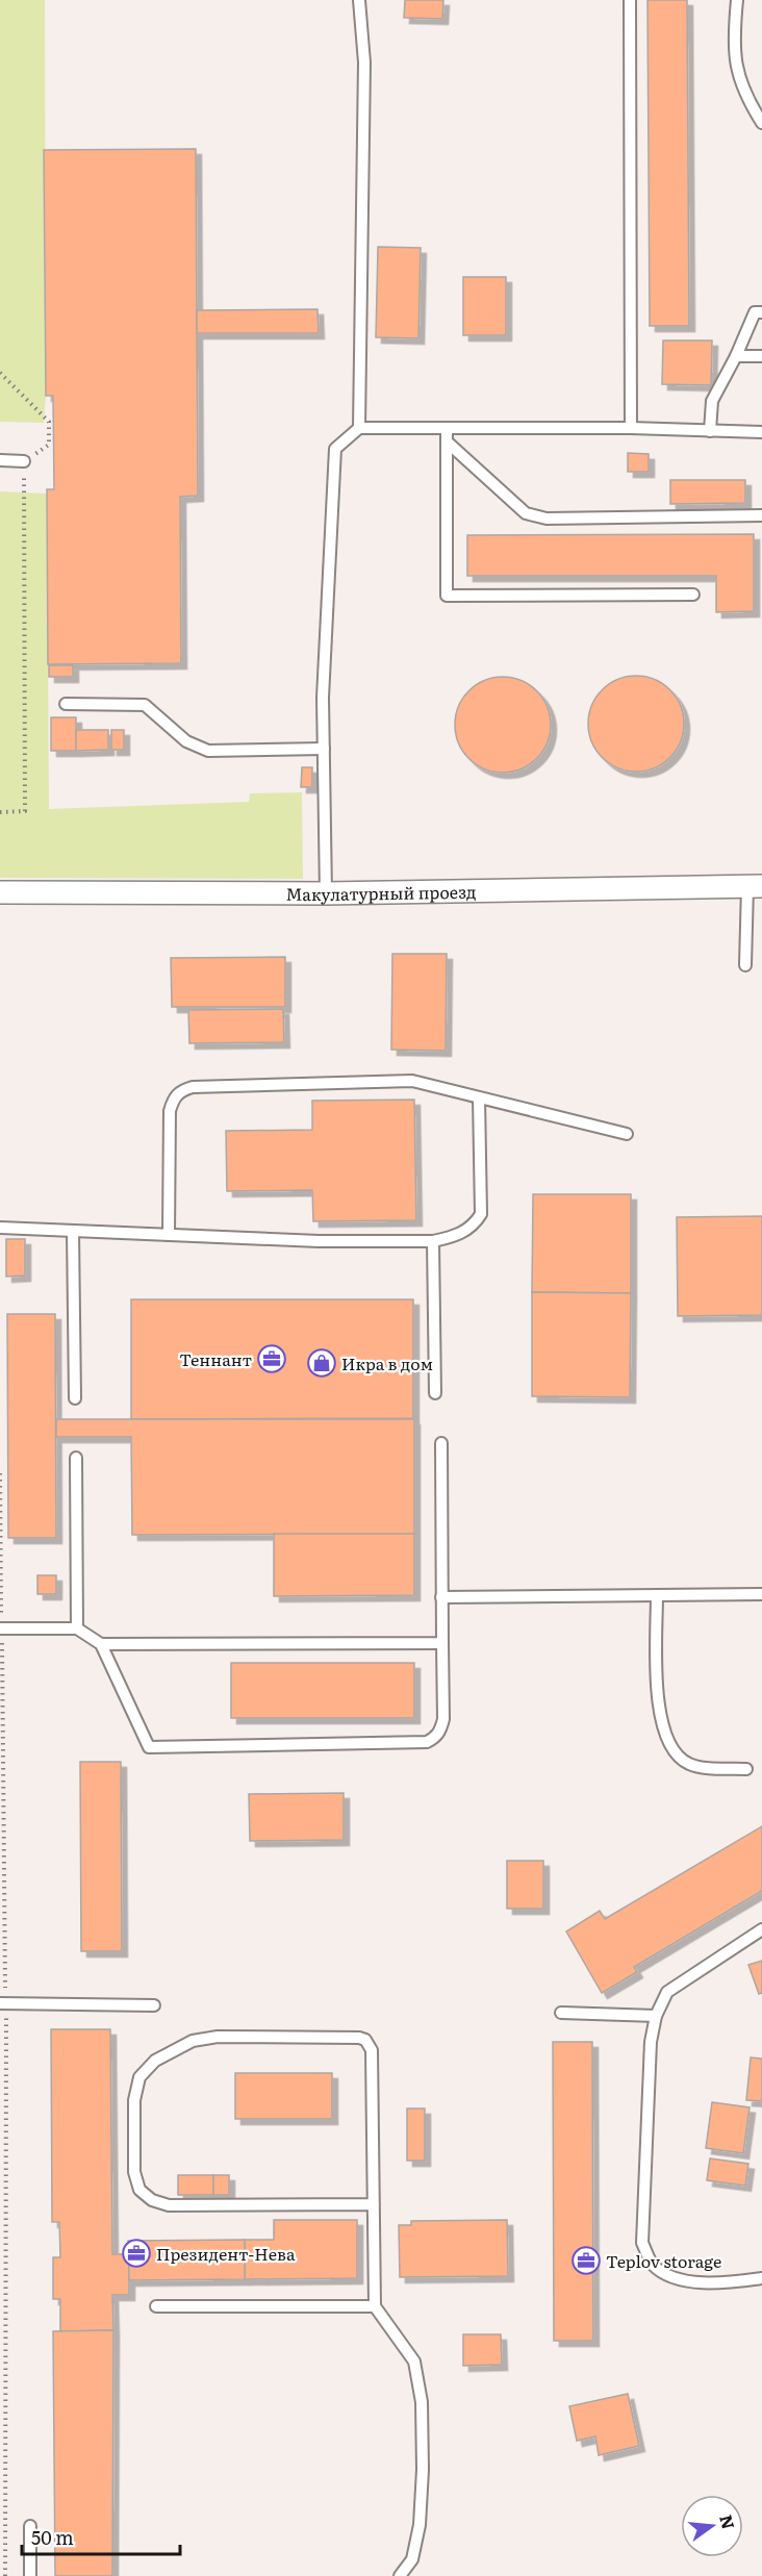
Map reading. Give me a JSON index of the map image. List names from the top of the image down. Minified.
{"streets":{"street":["Макулатурный проезд"]},"places":{"office":["Теннант","Президент-Нева","Teplov storage"],"shop":["Икра в дом"]},"scale_bar":"50 m","north":"right"}
